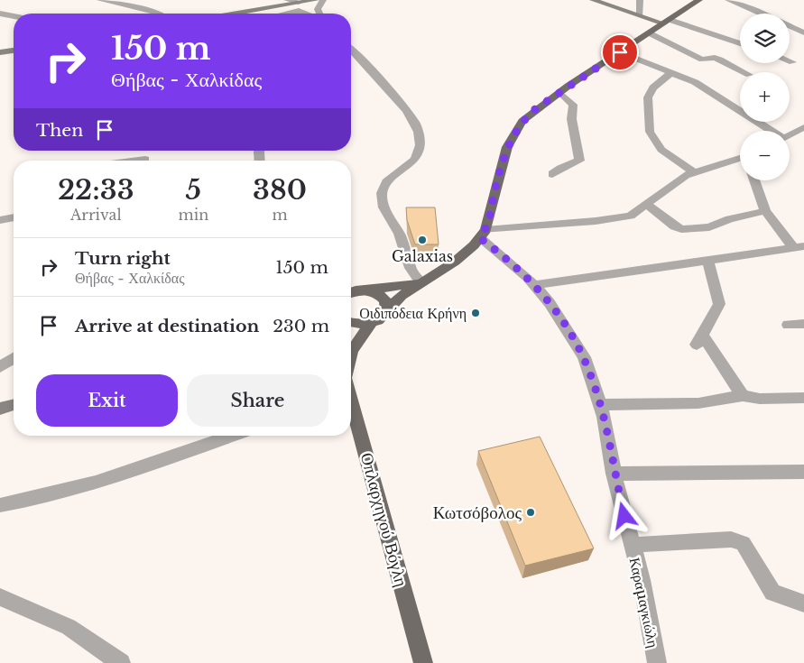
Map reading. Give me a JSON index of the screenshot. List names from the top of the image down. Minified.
{"streets":{"main road":["Οπλαρχηγού Βόγλη"],"street":["Καραμαγκιώλη"]},"crossings":[["Οπλαρχηγού Βόγλη","Καραμαγκιώλη"]],"places":["Galaxias","Οιδιπόδεια Κρήνη","Κωτσόβολος"],"page":{"map_buttons":["+","−"],"turn":["150 m","Θήβας - Χαλκίδας"],"then":"Then","eta":["22:33","Arrival","5","min","380","m"],"list":[{"name":"Turn right","note":"Θήβας - Χαλκίδας","value":"150 m"},{"name":"Arrive at destination","value":"230 m"}],"buttons":["Exit","Share"]}}
